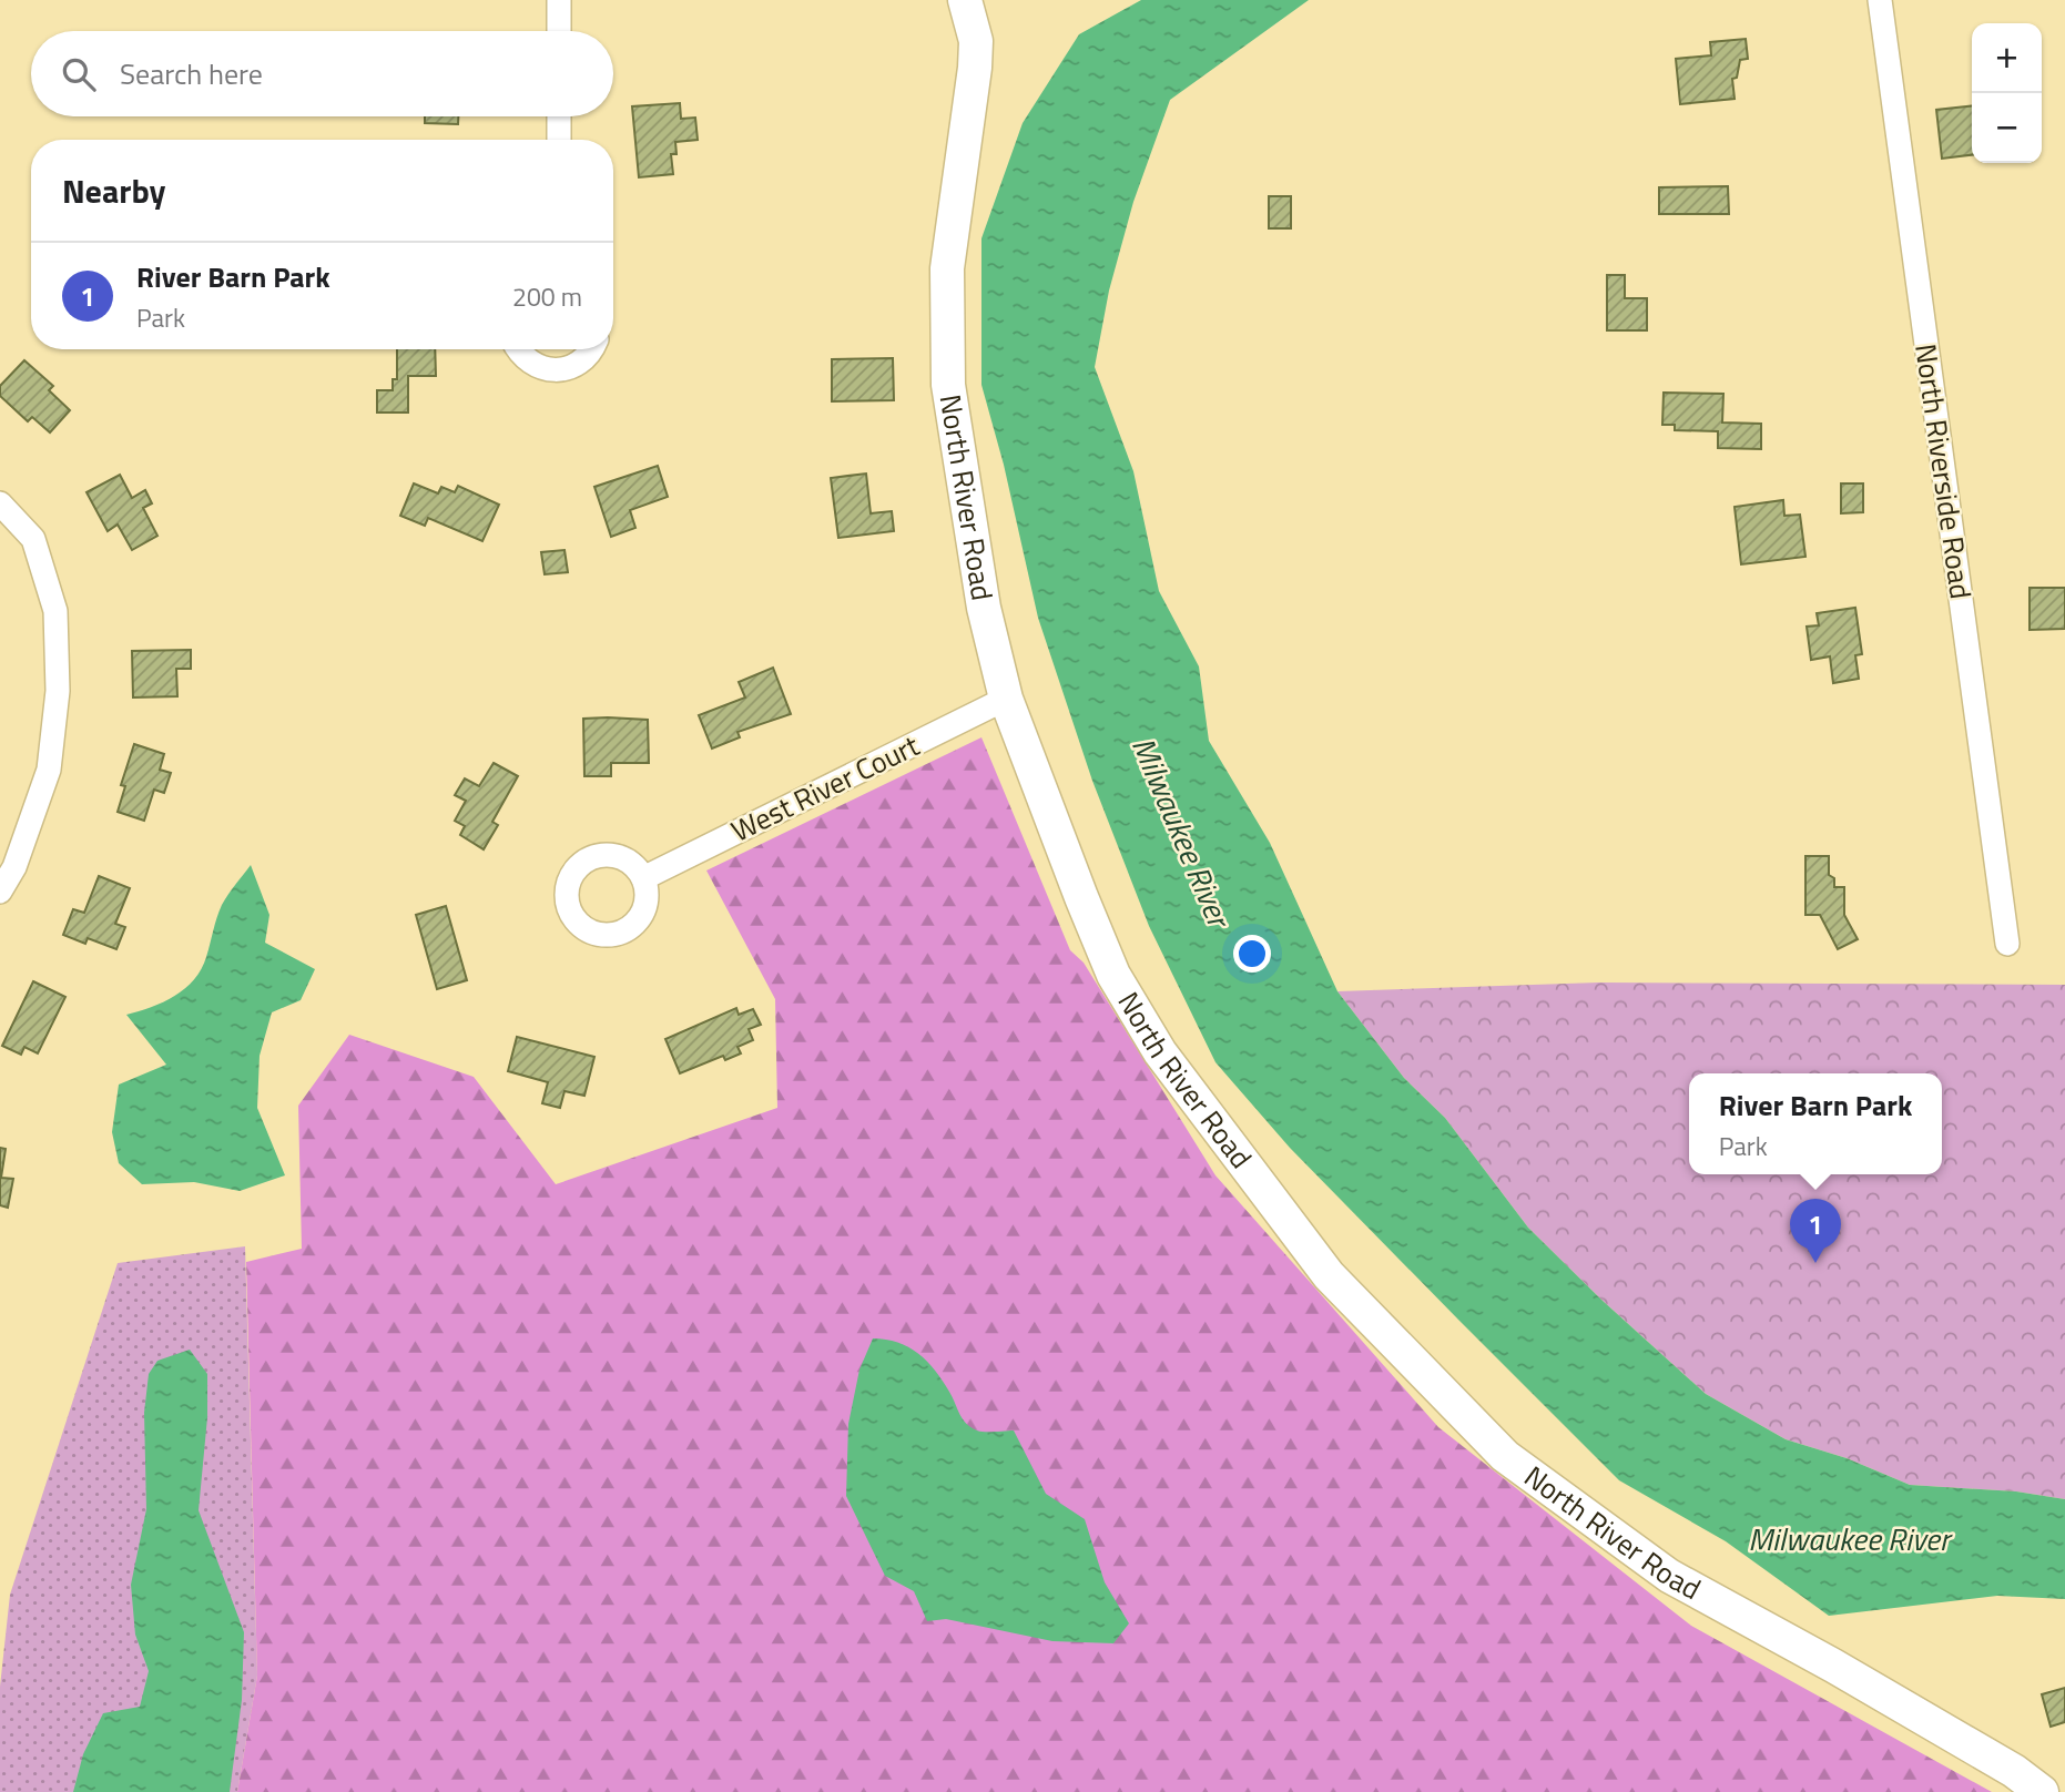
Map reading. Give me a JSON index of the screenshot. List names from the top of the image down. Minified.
{"streets":{"street":["North Riverside Road","North River Road","West River Court"]},"crossings":[["North River Road","West River Court"]],"water":["Milwaukee River"],"page":{"map_buttons":["+","−"],"search":"Search here","heading":"Nearby","list":[{"mark":"1","name":"River Barn Park","note":"Park","value":"200 m"}],"popup":["River Barn Park","Park"],"pins":"1"}}
